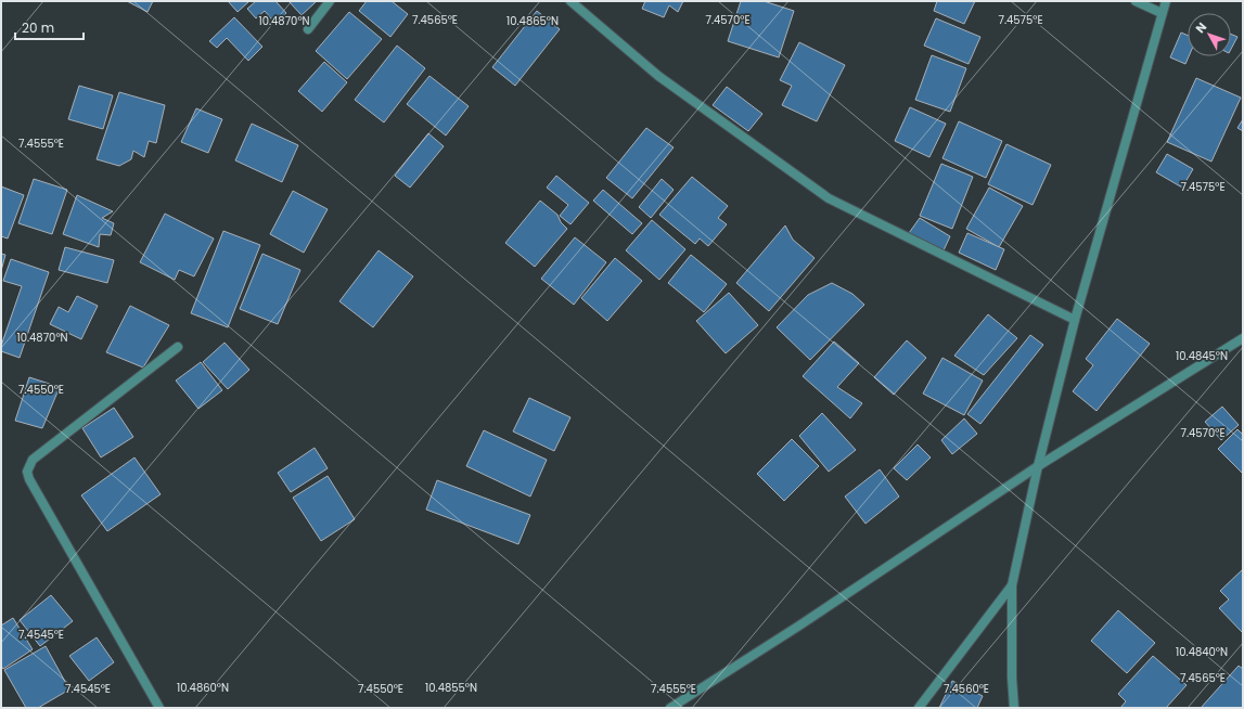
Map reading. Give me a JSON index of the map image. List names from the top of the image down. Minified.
{"scale_bar":"20 m","north":"top left","coordinates":["7.4575°E","7.4565°E","7.4570°E","10.4870°N","10.4865°N","7.4555°E","10.4845°N","7.4550°E","7.4545°E","10.4840°N","10.4860°N","10.4855°N","7.4560°E"]}
